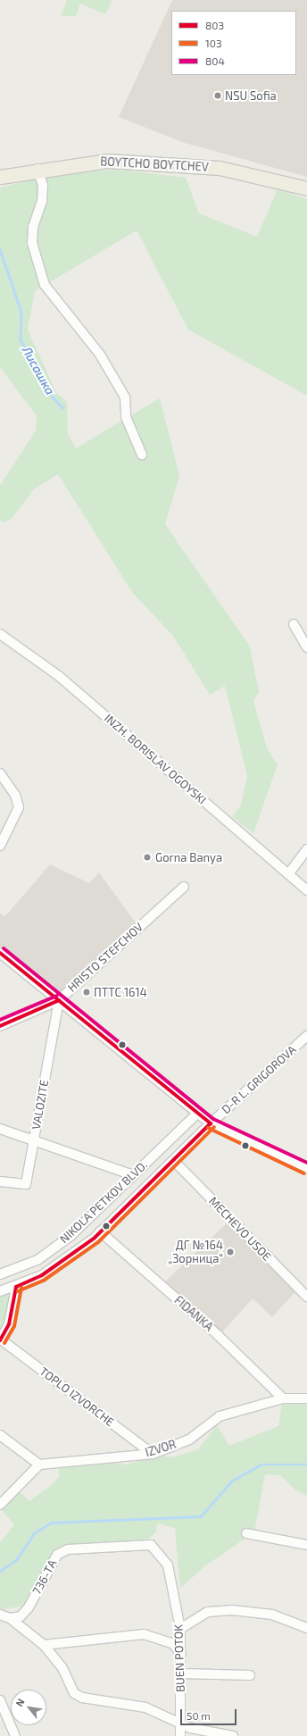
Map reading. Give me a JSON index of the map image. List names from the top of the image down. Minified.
{"streets":{"highway":["BOYTCHO BOYTCHEV"],"street":["INZH. BORISLAV OGOYSKI","HRISTO STEFCHOV","D-R L. GRIGOROVA","VALOZITE","NIKOLA PETKOV BLVD.","MECHEVO USOE","FIDANKA","TOPLO IZVORCHE","IZVOR","736-ТА","BUEN POTOK"]},"crossings":[["HRISTO STEFCHOV","VALOZITE"],["D-R L. GRIGOROVA","NIKOLA PETKOV BLVD."],["NIKOLA PETKOV BLVD.","MECHEVO USOE"],["NIKOLA PETKOV BLVD.","FIDANKA"],["FIDANKA","IZVOR"],["TOPLO IZVORCHE","IZVOR"],["736-ТА","BUEN POTOK"]],"water":["Лисашка"],"places":["NSU Sofia","Gorna Banya","ПТТС 1614","ДГ №164 „Зорница“"],"lines":["transit line 804","transit line 803","transit line 103"],"legend":["803","103","804"],"scale_bar":"50 m","north":"top left"}
